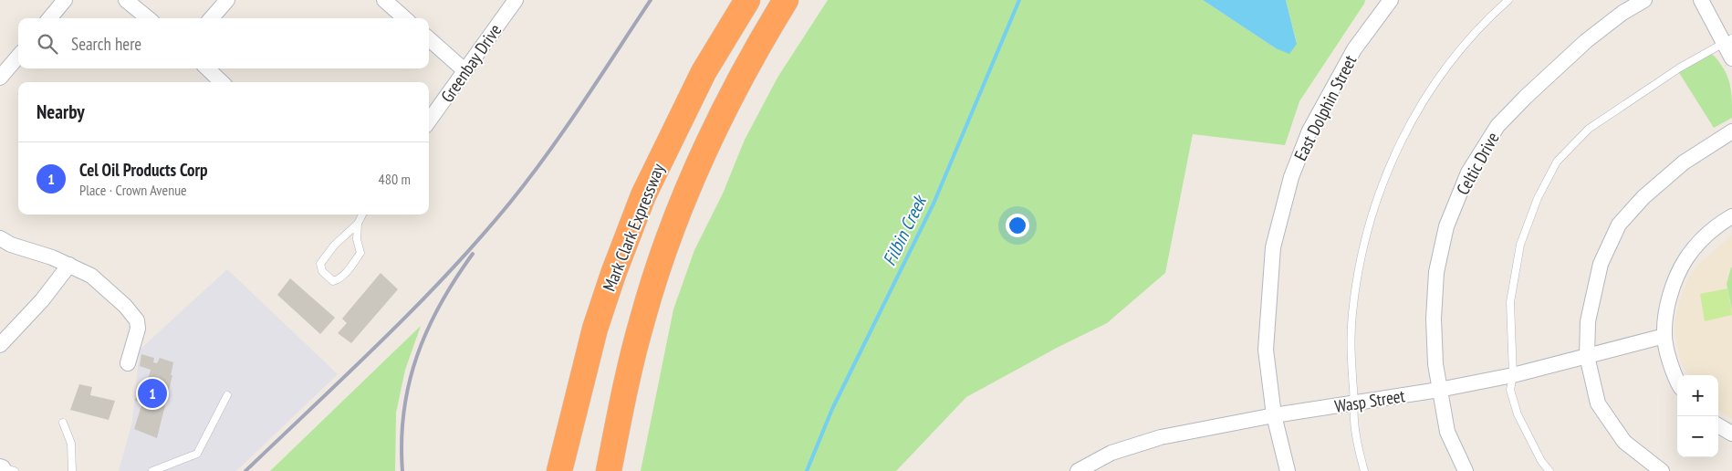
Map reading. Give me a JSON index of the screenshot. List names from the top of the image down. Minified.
{"streets":{"highway":["Mark Clark Expressway"],"street":["Greenbay Drive","East Dolphin Street","Celtic Drive","Wasp Street"]},"crossings":[["East Dolphin Street","Wasp Street"],["Celtic Drive","Wasp Street"]],"water":["Filbin Creek"],"page":{"search":"Search here","heading":"Nearby","list":[{"mark":"1","name":"Cel Oil Products Corp","note":"Place · Crown Avenue","value":"480 m"}],"map_buttons":["+","−"],"pins":"1"}}
